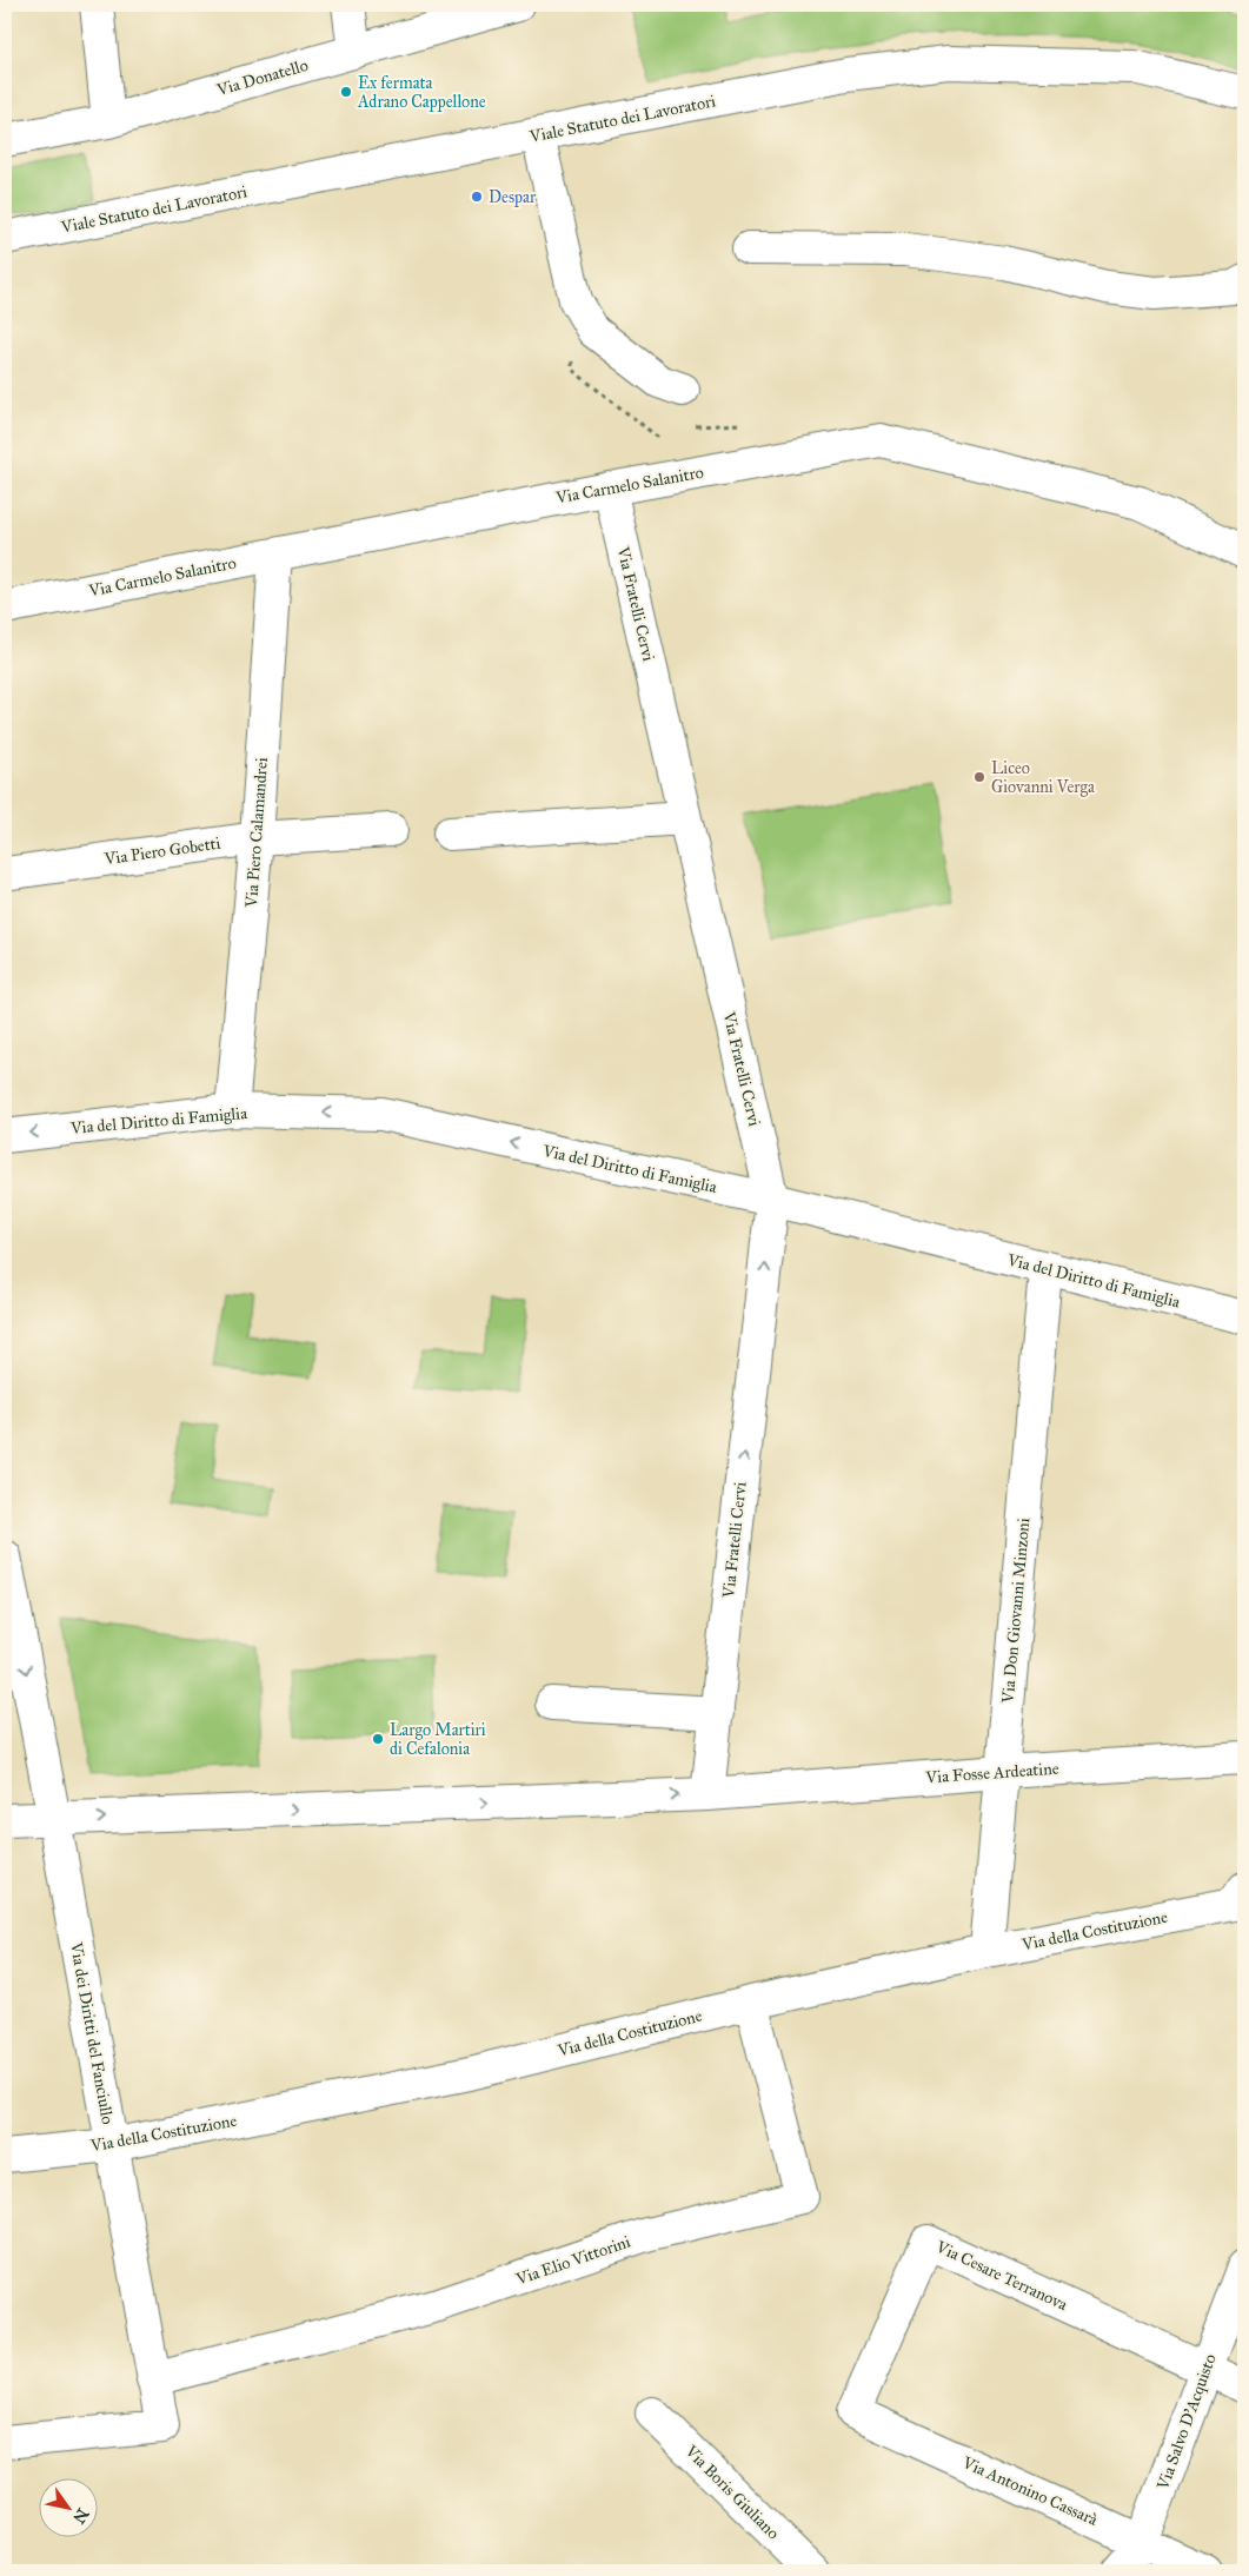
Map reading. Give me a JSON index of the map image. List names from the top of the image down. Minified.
{"streets":{"street":["Via Donatello","Viale Statuto dei Lavoratori","Via Carmelo Salanitro","Via Fratelli Cervi","Via Piero Calamandrei","Via Piero Gobetti","Via del Diritto di Famiglia","Via Don Giovanni Minzoni","Via Fosse Ardeatine","Via della Costituzione","Via dei Diritti del Fanciullo","Via Elio Vittorini","Via Cesare Terranova","Via Salvo D'Acquisto","Via Antonino Cassarà","Via Boris Giuliano"]},"crossings":[["Via Carmelo Salanitro","Via Fratelli Cervi"],["Via Carmelo Salanitro","Via Piero Calamandrei"],["Via Fratelli Cervi","Via del Diritto di Famiglia"],["Via Fratelli Cervi","Via Fosse Ardeatine"],["Via Piero Calamandrei","Via Piero Gobetti"],["Via Piero Calamandrei","Via del Diritto di Famiglia"],["Via del Diritto di Famiglia","Via Don Giovanni Minzoni"],["Via Don Giovanni Minzoni","Via Fosse Ardeatine"],["Via Don Giovanni Minzoni","Via della Costituzione"],["Via Fosse Ardeatine","Via dei Diritti del Fanciullo"],["Via della Costituzione","Via dei Diritti del Fanciullo"],["Via della Costituzione","Via Elio Vittorini"],["Via dei Diritti del Fanciullo","Via Elio Vittorini"],["Via Cesare Terranova","Via Salvo D'Acquisto"],["Via Cesare Terranova","Via Antonino Cassarà"],["Via Salvo D'Acquisto","Via Antonino Cassarà"]],"one_way":["Via Fratelli Cervi","Via del Diritto di Famiglia","Via Fosse Ardeatine"],"places":["Ex fermata Adrano Cappellone","Despar","Liceo Giovanni Verga","Largo Martiri di Cefalonia"],"north":"bottom right"}
